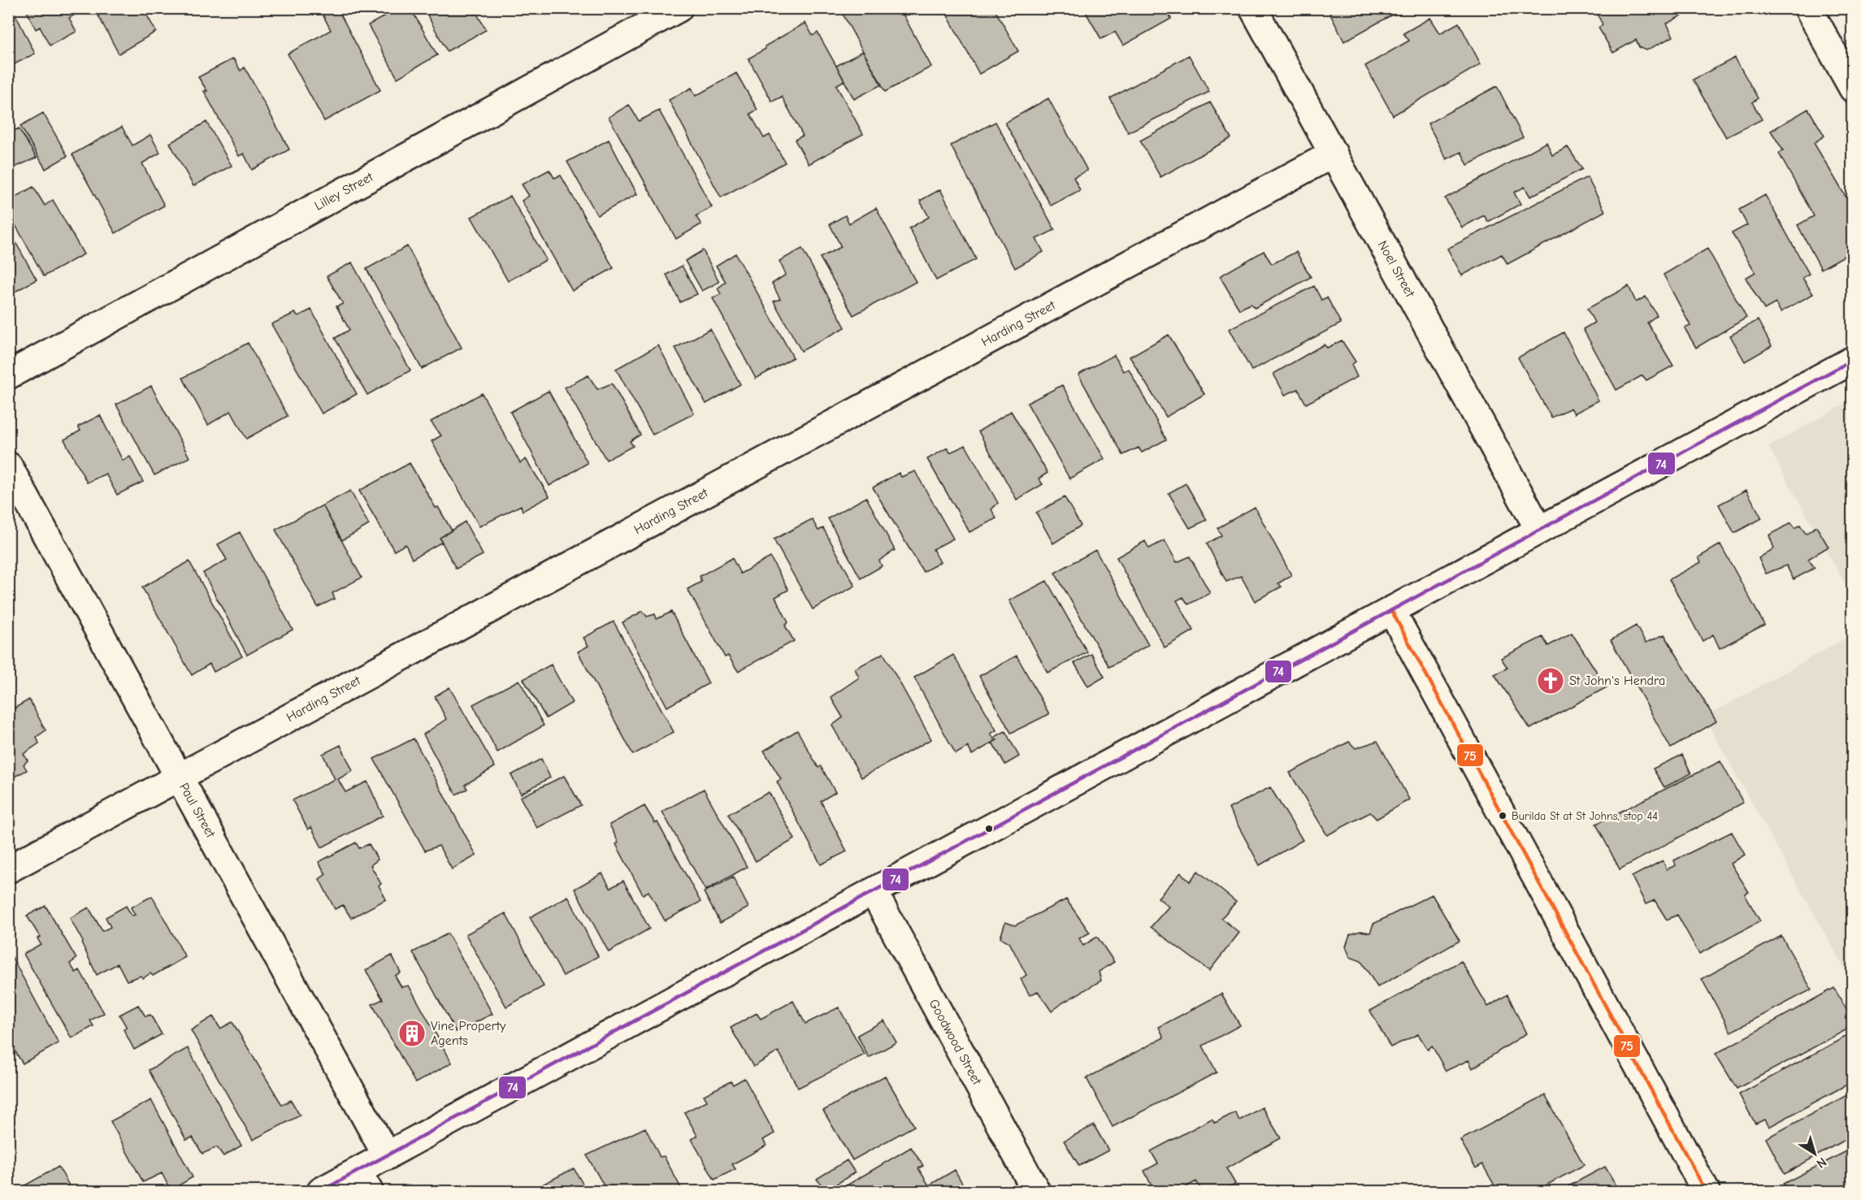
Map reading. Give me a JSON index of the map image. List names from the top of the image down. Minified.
{"streets":{"street":["Lilley Street","Noel Street","Harding Street","Paul Street","Goodwood Street"]},"crossings":[["Noel Street","Harding Street"],["Harding Street","Paul Street"]],"places":{"church":["St John's Hendra"],"other":["Burilda St at St Johns, stop 44"],"building":["Vine Property Agents"]},"lines":["transit line 74","transit line 75"],"north":"bottom right"}
